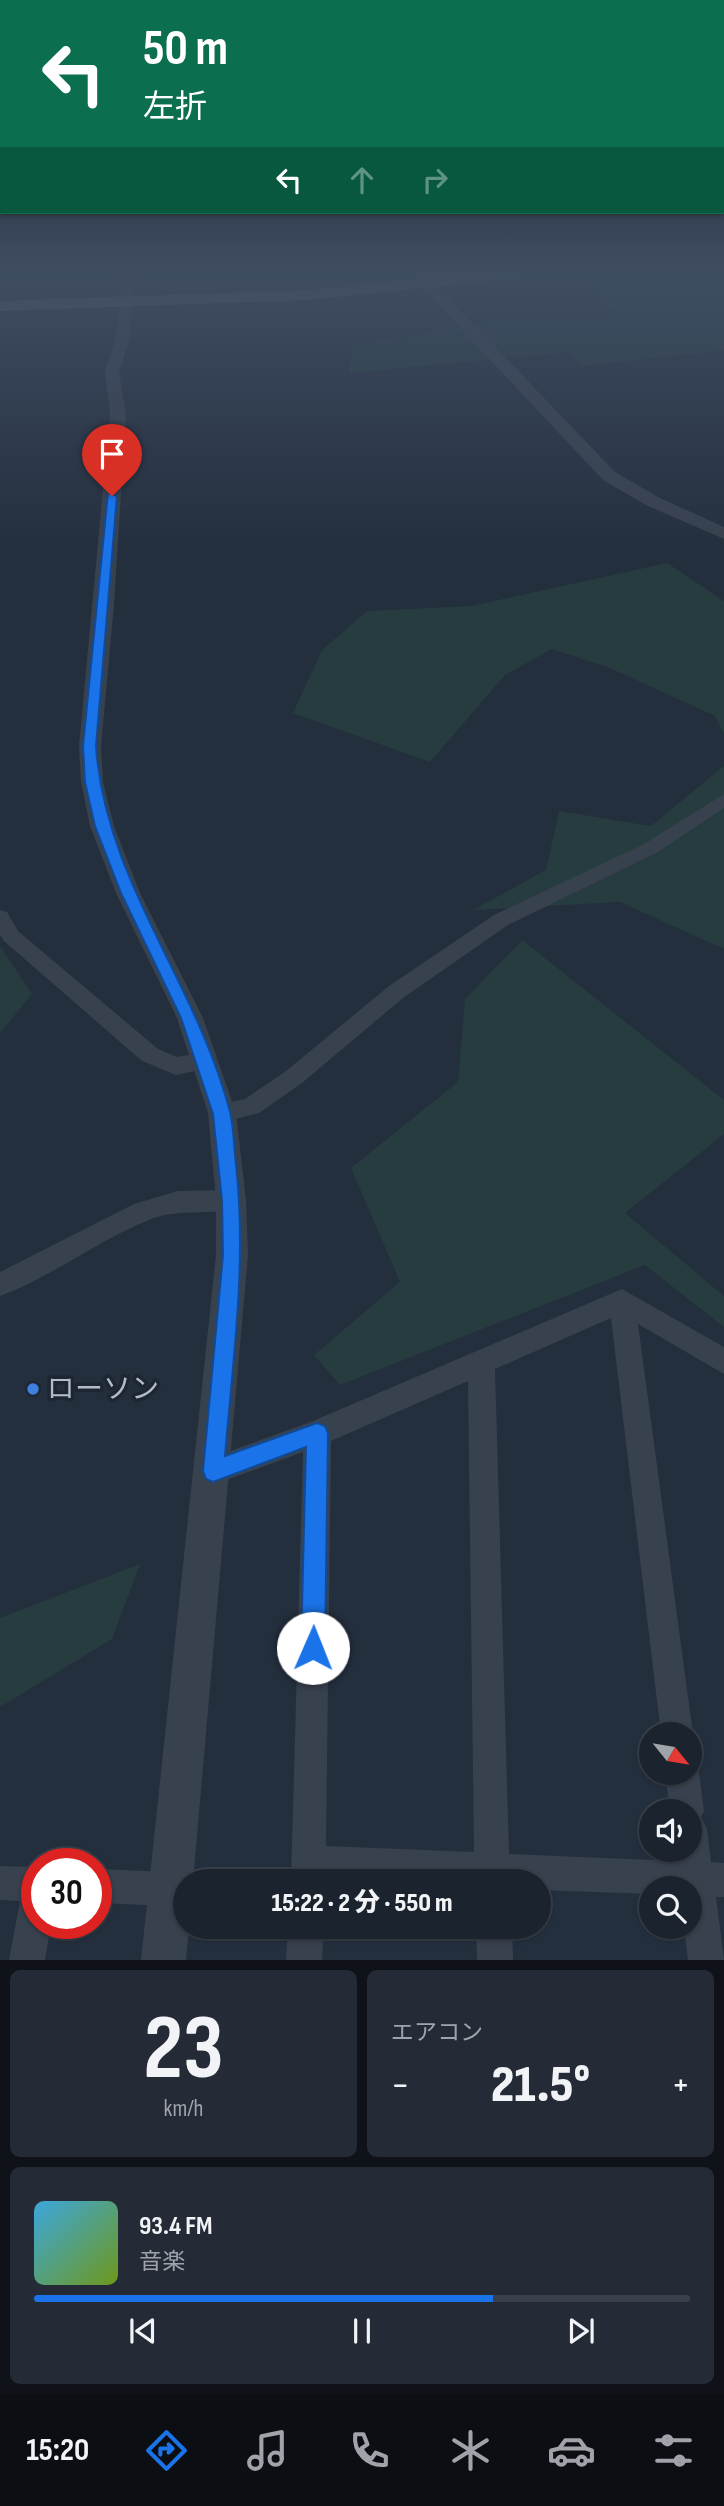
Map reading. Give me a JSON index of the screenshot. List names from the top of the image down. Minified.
{"places":["ローソン"],"north":"bottom right","page":{"turn":["50 m","左折"],"limit":"30","trip":"15:22 · 2 分 · 550 m","tile":[["23","km/h"],"エアコン"],"heat":["−","21.5°","+"],"song":["93.4 FM","音楽"],"tabs":"15:20"}}
